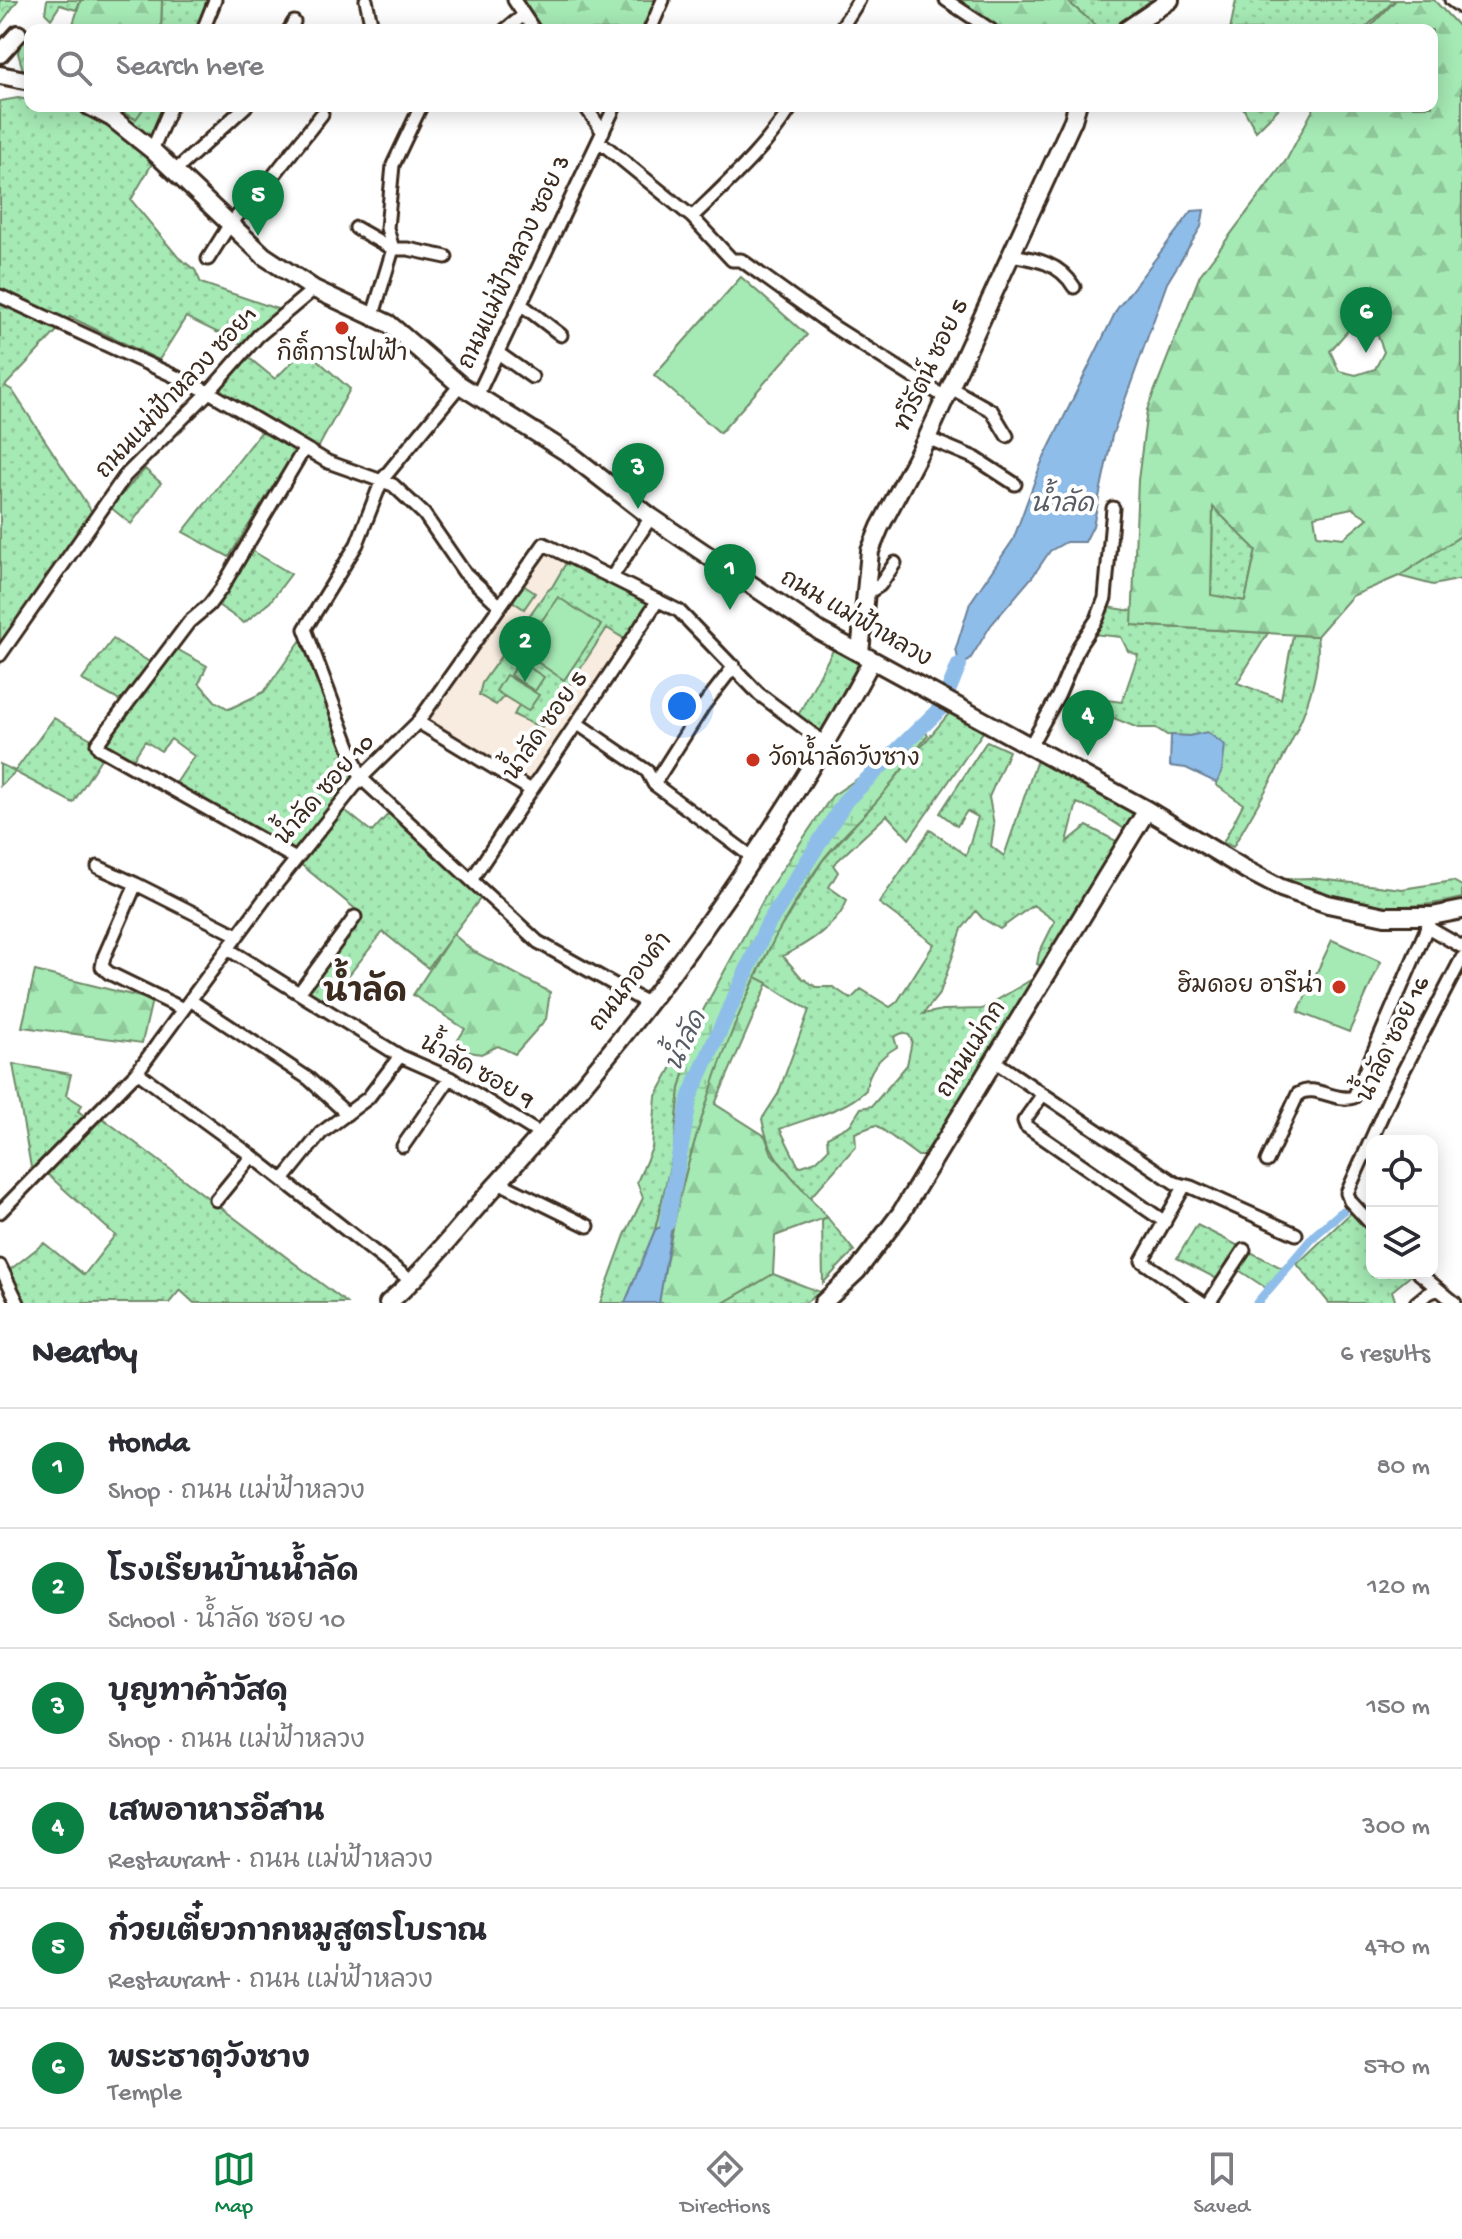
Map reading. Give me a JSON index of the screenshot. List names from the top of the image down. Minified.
{"streets":{"street":["ถนนแม่ฟ้าหลวง ซอย 3","ทวีรัตน์ ซอย 5","ถนนแม่ฟ้าหลวง ซอย1","ถนน แม่ฟ้าหลวง","น้ำลัด ซอย 5","น้ำลัด ซอย 10","ถนนกองคำ","น้ำลัด ซอย 16","ถนนแม่กก","น้ำลัด ซอย 9"]},"crossings":[["ถนนแม่ฟ้าหลวง ซอย 3","ถนน แม่ฟ้าหลวง"],["ทวีรัตน์ ซอย 5","ถนน แม่ฟ้าหลวง"],["ทวีรัตน์ ซอย 5","ถนนกองคำ"],["ถนนแม่ฟ้าหลวง ซอย1","ถนน แม่ฟ้าหลวง"],["ถนน แม่ฟ้าหลวง","ถนนกองคำ"],["ถนน แม่ฟ้าหลวง","ถนนแม่กก"],["น้ำลัด ซอย 5","น้ำลัด ซอย 10"],["น้ำลัด ซอย 10","ถนนกองคำ"],["น้ำลัด ซอย 10","น้ำลัด ซอย 9"],["ถนนกองคำ","น้ำลัด ซอย 9"]],"districts":["น้ำลัด"],"water":["น้ำลัด"],"places":["กิติ์การไฟฟ้า","วัดน้ำลัดวังซาง","ฮิมดอย อารีน่า"],"page":{"search":"Search here","pins":["5","6","3","1","2","4"],"heading":["Nearby","6 results"],"list":[{"mark":"1","name":"Honda","note":"Shop · ถนน แม่ฟ้าหลวง","value":"80 m"},{"mark":"2","name":"โรงเรียนบ้านน้ำลัด","note":"School · น้ำลัด ซอย 10","value":"120 m"},{"mark":"3","name":"บุญทาค้าวัสดุ","note":"Shop · ถนน แม่ฟ้าหลวง","value":"150 m"},{"mark":"4","name":"เสพอาหารอีสาน","note":"Restaurant · ถนน แม่ฟ้าหลวง","value":"300 m"},{"mark":"5","name":"ก๋วยเตี๋ยวกากหมูสูตรโบราณ","note":"Restaurant · ถนน แม่ฟ้าหลวง","value":"470 m"},{"mark":"6","name":"พระธาตุวังซาง","note":"Temple","value":"570 m"}],"nav":["Map","Directions","Saved"]}}
